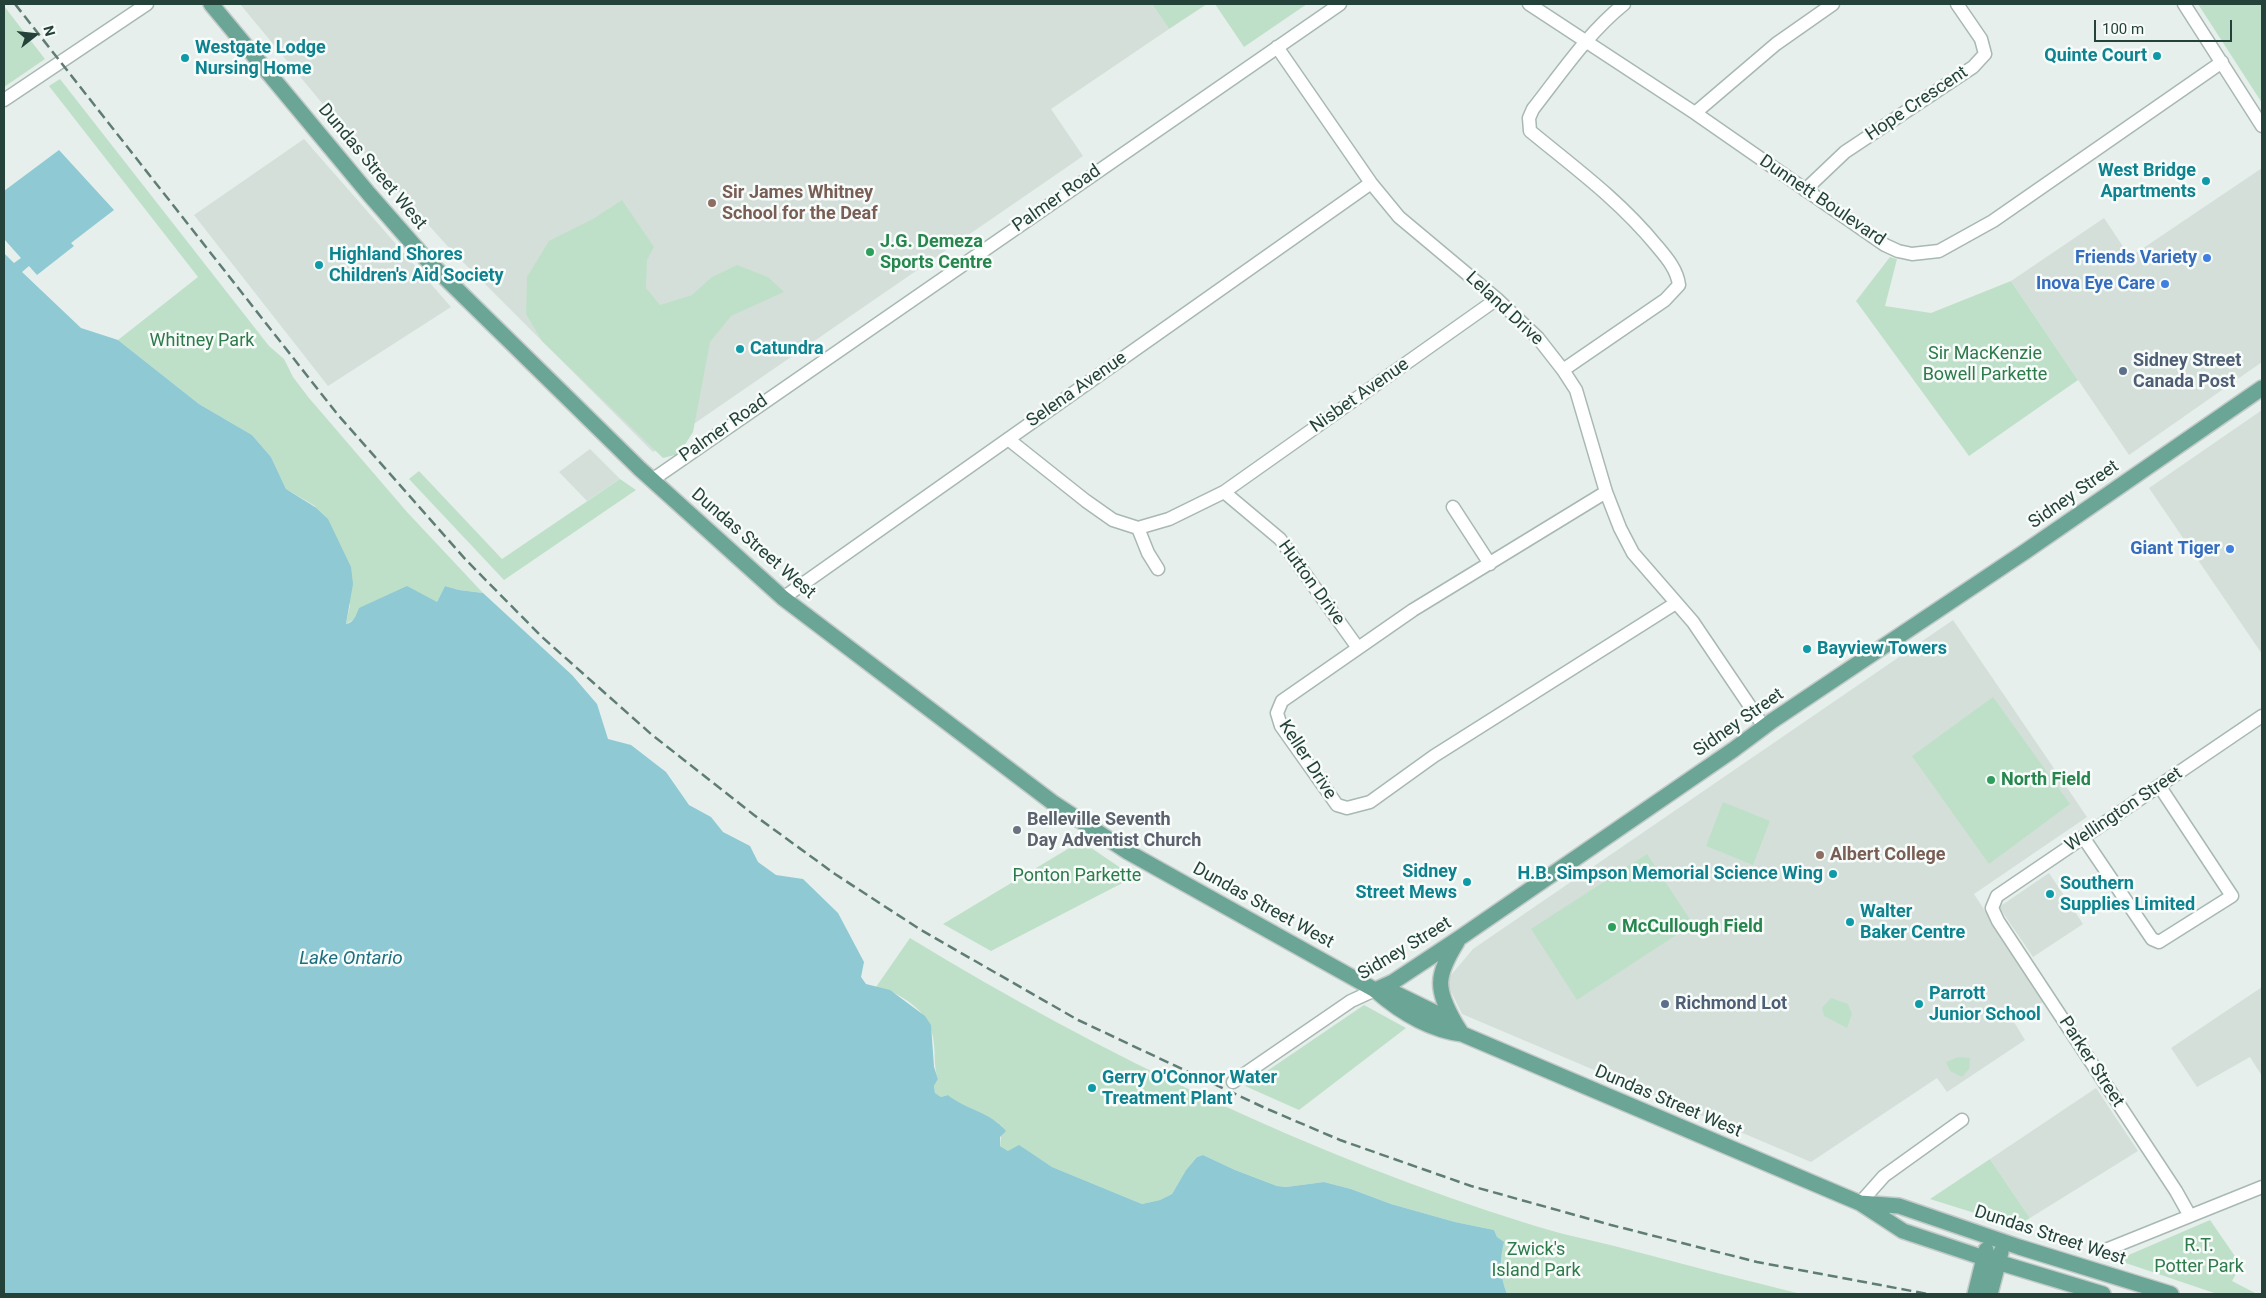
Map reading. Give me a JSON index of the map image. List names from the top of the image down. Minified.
{"streets":{"main road":["Dundas Street West","Sidney Street"],"street":["Hope Crescent","Palmer Road","Dunnett Boulevard","Leland Drive","Selena Avenue","Nisbet Avenue","Hutton Drive","Keller Drive","Wellington Street","Parker Street"]},"crossings":[["Hope Crescent","Dunnett Boulevard"],["Dundas Street West","Palmer Road"],["Dundas Street West","Selena Avenue"],["Dundas Street West","Sidney Street"],["Palmer Road","Leland Drive"],["Leland Drive","Selena Avenue"],["Leland Drive","Nisbet Avenue"],["Leland Drive","Sidney Street"],["Leland Drive","Keller Drive"],["Nisbet Avenue","Hutton Drive"],["Hutton Drive","Keller Drive"],["Wellington Street","Parker Street"]],"water":["Lake Ontario"],"parks":["Whitney Park","Sir MacKenzie Bowell Parkette","Ponton Parkette","R.T. Potter Park","Zwick's Island Park"],"places":["Quinte Court","Westgate Lodge Nursing Home","West Bridge Apartments","Sir James Whitney School for the Deaf","J.G. Demeza Sports Centre","Friends Variety","Highland Shores Children's Aid Society","Inova Eye Care","Catundra","Sidney Street Canada Post","Giant Tiger","Bayview Towers","North Field","Belleville Seventh Day Adventist Church","Albert College","H.B. Simpson Memorial Science Wing","Sidney Street Mews","Southern Supplies Limited","Walter Baker Centre","McCullough Field","Richmond Lot","Parrott Junior School","Gerry O'Connor Water Treatment Plant"],"scale_bar":"100 m","north":"right"}
